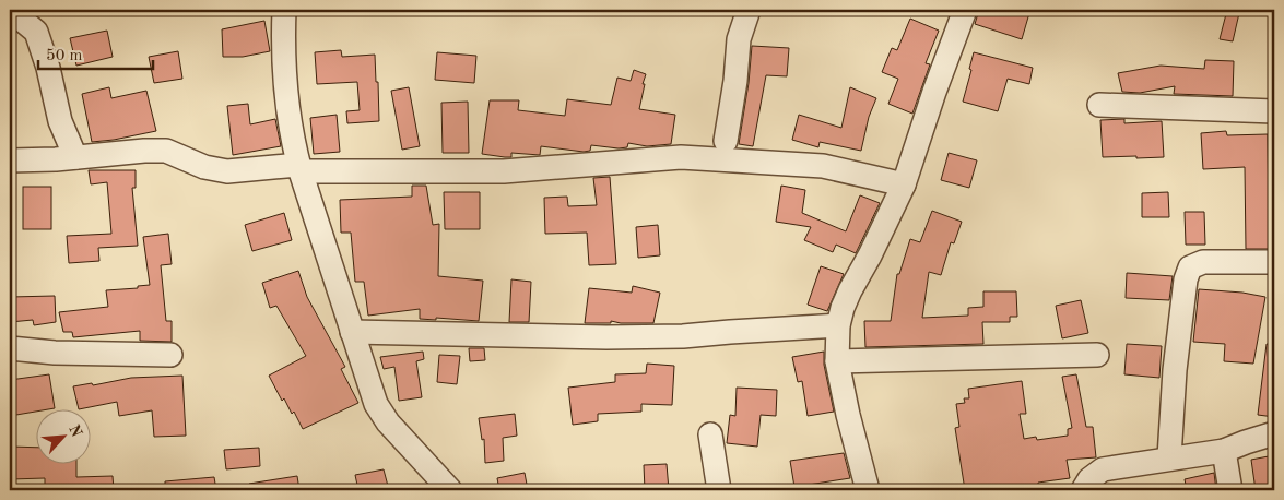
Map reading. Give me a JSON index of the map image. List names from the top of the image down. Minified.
{"scale_bar":"50 m","north":"top right"}
